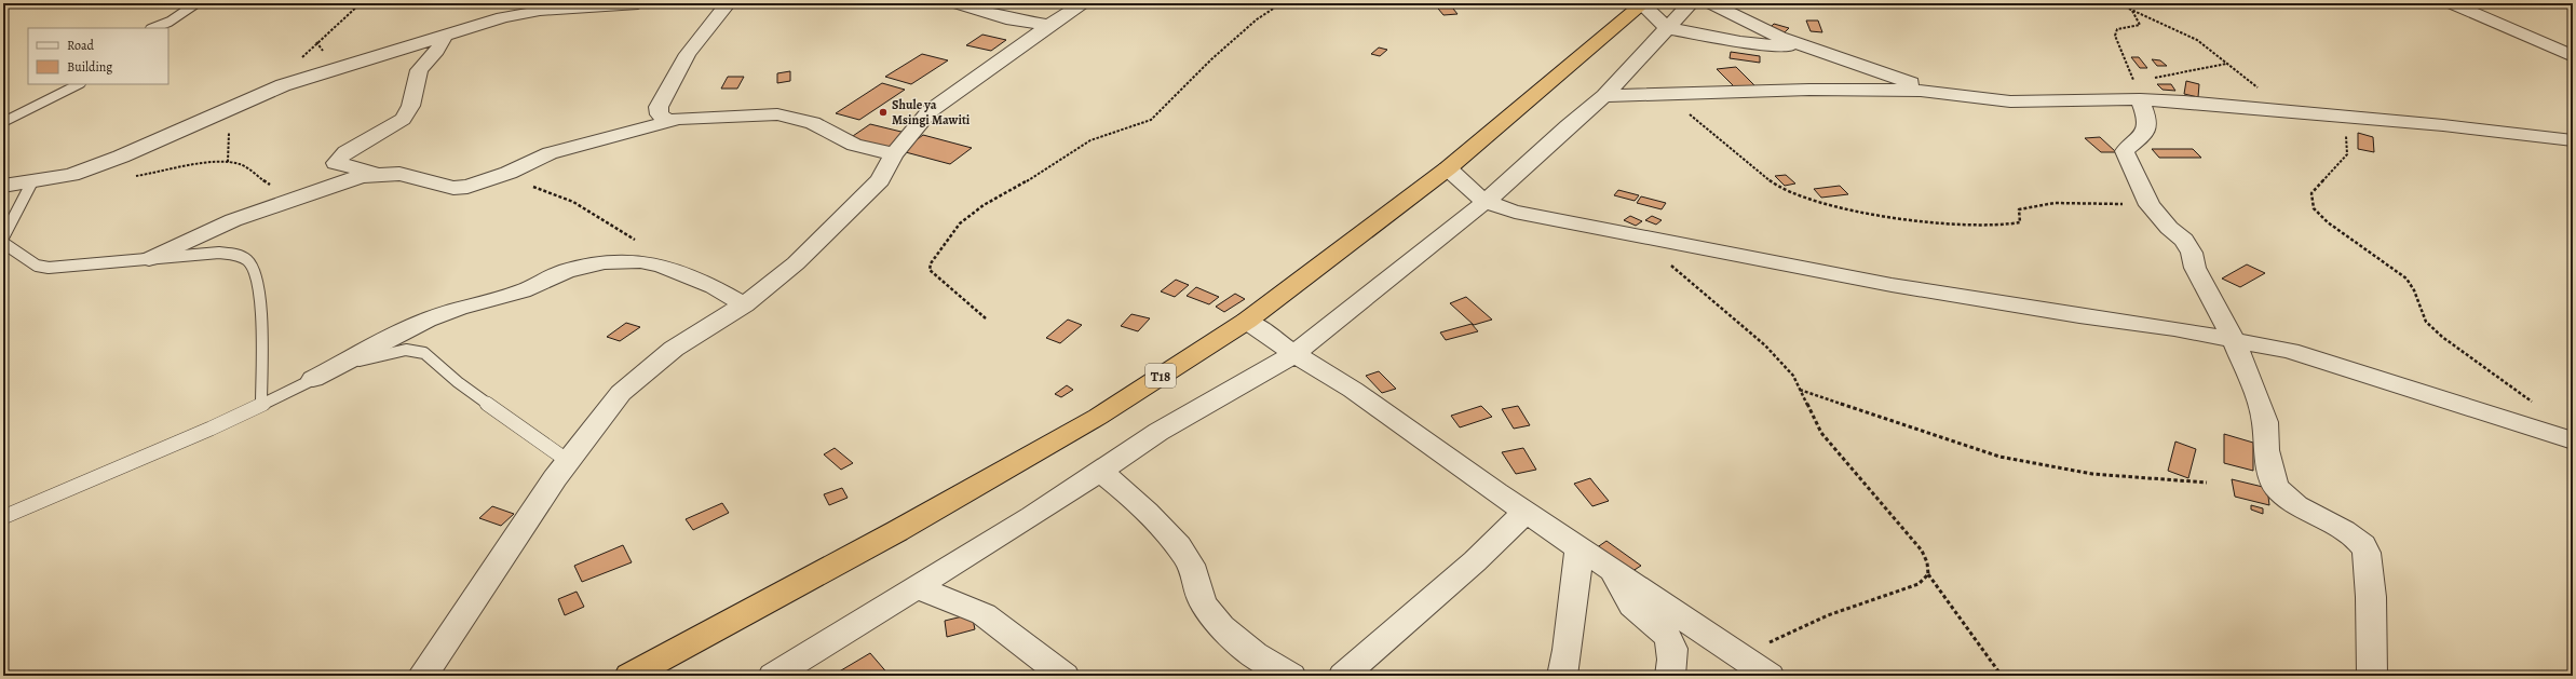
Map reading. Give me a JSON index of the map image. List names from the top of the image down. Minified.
{"streets":{"highway":["T18"]},"places":["Shule ya Msingi Mawiti"],"legend":["Road","Building"]}
